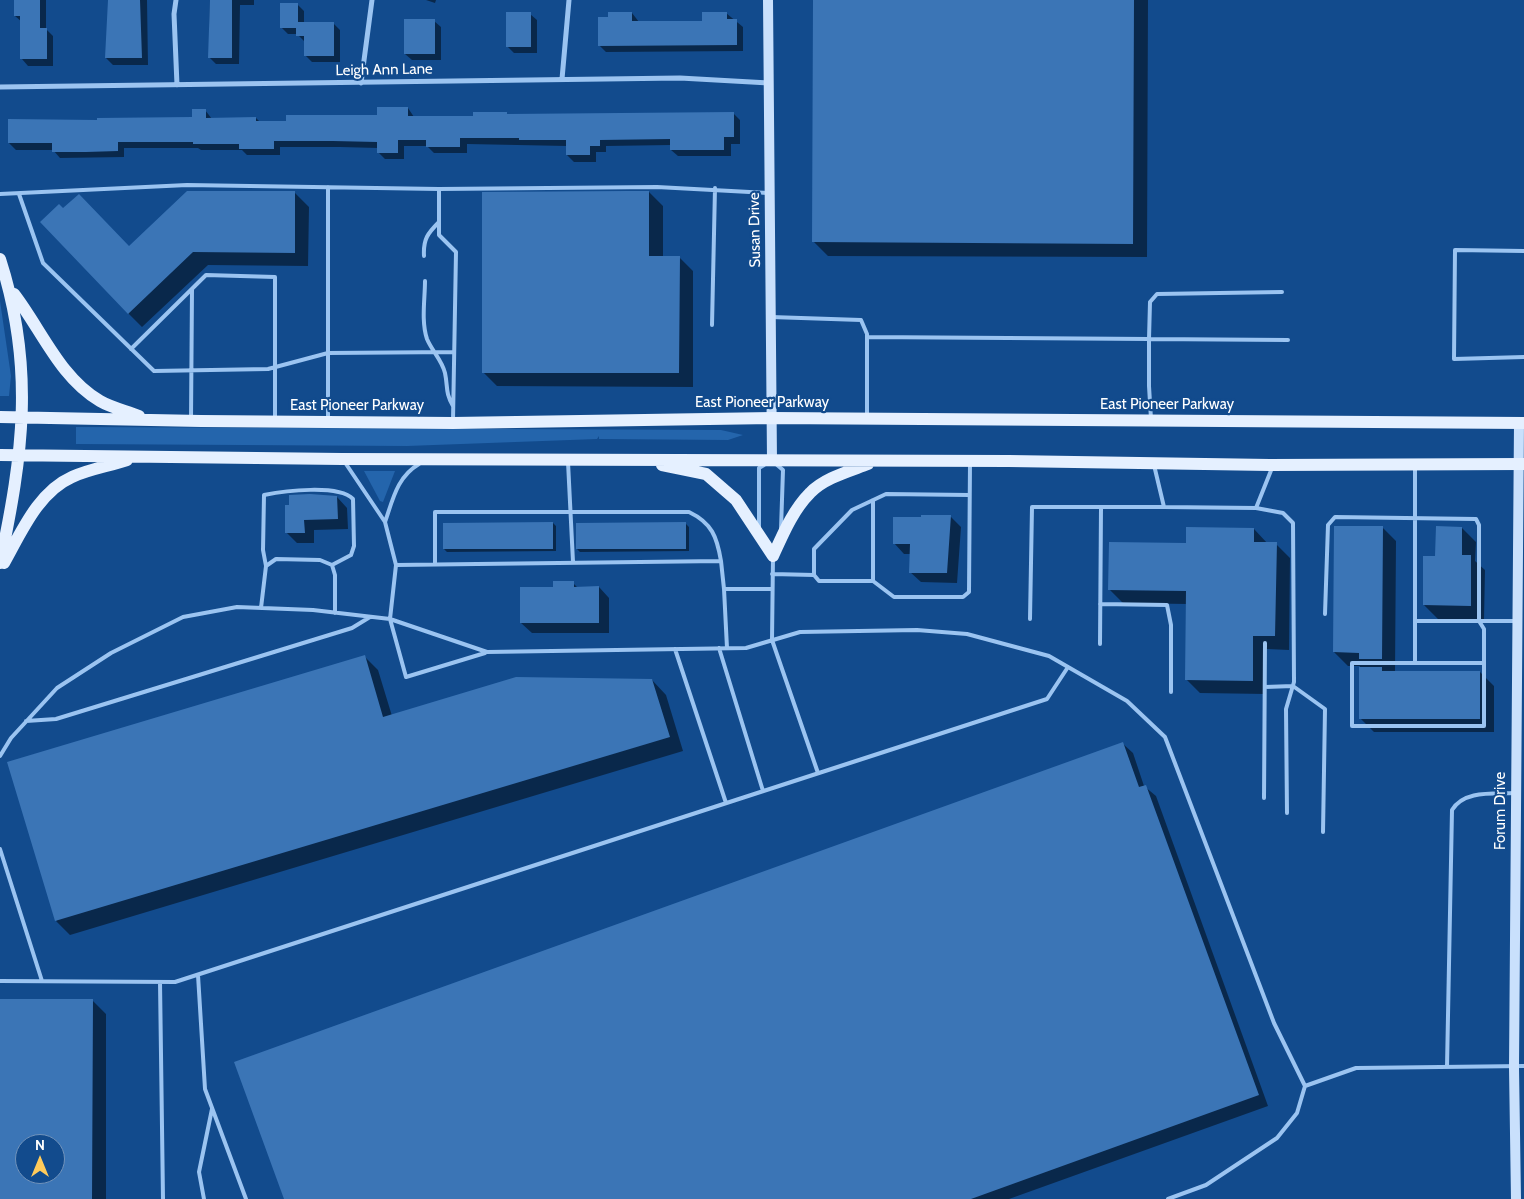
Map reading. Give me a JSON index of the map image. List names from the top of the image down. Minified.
{"streets":{"main road":["East Pioneer Parkway"],"street":["Leigh Ann Lane","Susan Drive","Forum Drive"]},"crossings":[["Leigh Ann Lane","Susan Drive"],["Susan Drive","East Pioneer Parkway"],["East Pioneer Parkway","Forum Drive"]],"north":"top"}
